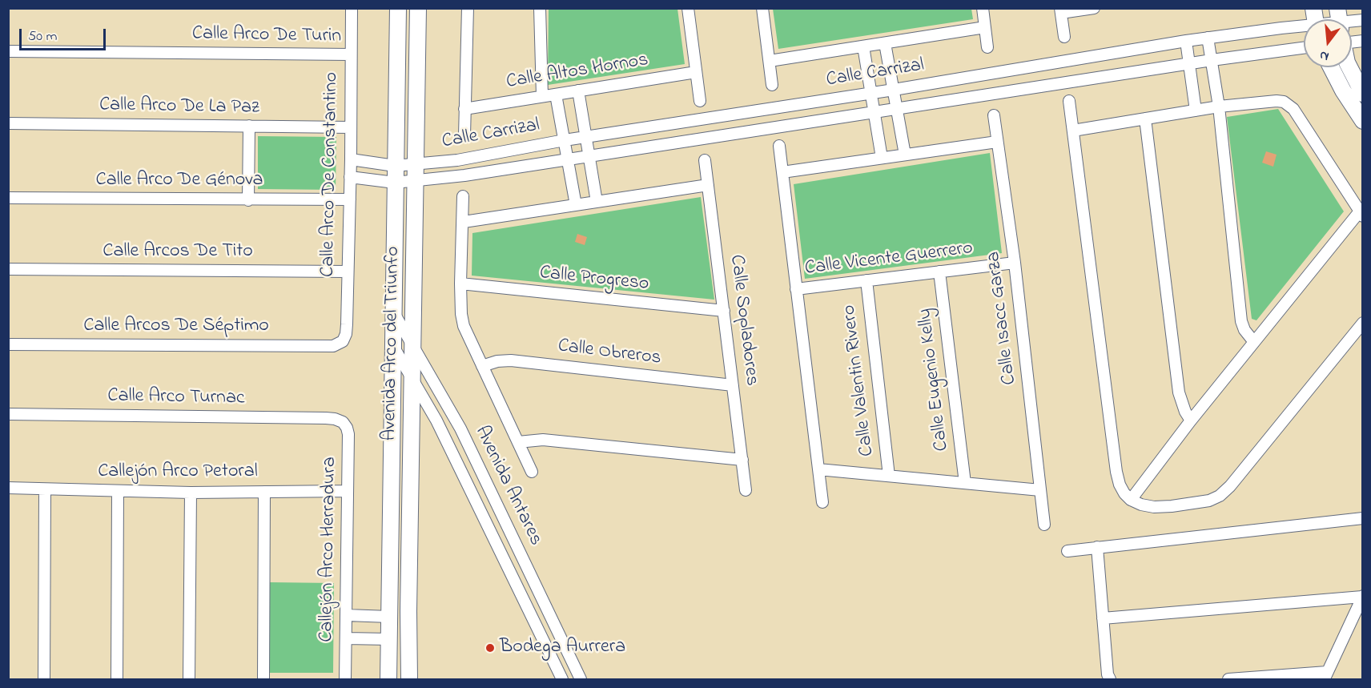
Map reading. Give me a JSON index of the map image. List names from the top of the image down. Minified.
{"streets":{"street":["Calle Arco De Turin","Calle Altos Hornos","Calle Carrizal","Calle Arco De La Paz","Calle Arco De Constantino","Calle Arco De Génova","Calle Arcos De Tito","Calle Vicente Guerrero","Calle Progreso","Calle Isacc Garza","Calle Sopladores","Calle Arcos De Séptimo","Avenida Arco del Triunfo","Calle Obreros","Calle Eugenio Kelly","Calle Valentin Rivero","Calle Arco Turnac","Callejón Arco Petoral","Avenida Antares","Callejón Arco Herradura"]},"crossings":[["Calle Arco De Turin","Calle Arco De Constantino"],["Calle Carrizal","Calle Arco De Constantino"],["Calle Carrizal","Avenida Arco del Triunfo"],["Calle Arco De La Paz","Calle Arco De Constantino"],["Calle Arco De Constantino","Calle Arco De Génova"],["Calle Arco De Constantino","Calle Arcos De Tito"],["Calle Arco De Constantino","Calle Arcos De Séptimo"],["Calle Vicente Guerrero","Calle Isacc Garza"],["Calle Vicente Guerrero","Calle Eugenio Kelly"],["Calle Vicente Guerrero","Calle Valentin Rivero"],["Calle Progreso","Calle Sopladores"],["Calle Sopladores","Calle Obreros"],["Avenida Arco del Triunfo","Avenida Antares"],["Calle Arco Turnac","Callejón Arco Herradura"],["Callejón Arco Petoral","Callejón Arco Herradura"]],"places":["Bodega Aurrera"],"scale_bar":"50 m","north":"bottom"}
